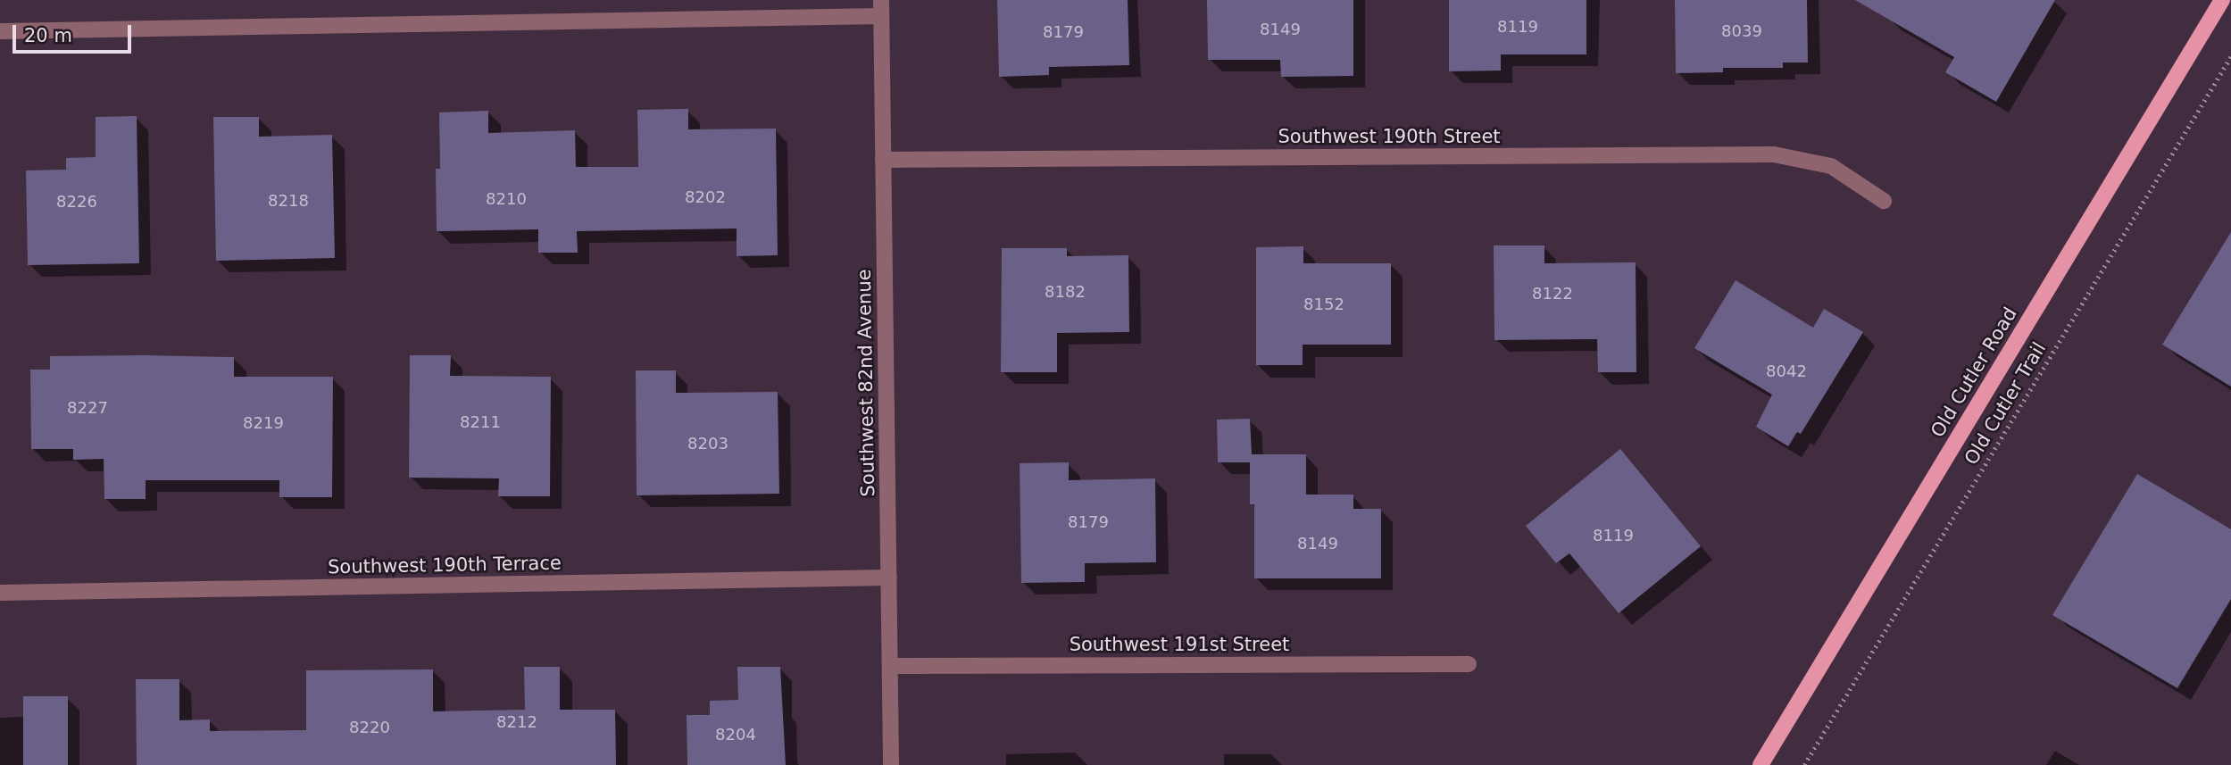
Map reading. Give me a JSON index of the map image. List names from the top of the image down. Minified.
{"streets":{"main road":["Old Cutler Road"],"street":["Southwest 190th Street","Southwest 82nd Avenue","Southwest 190th Terrace","Southwest 191st Street"],"path":["Old Cutler Trail"]},"crossings":[["Southwest 190th Street","Southwest 82nd Avenue"],["Southwest 82nd Avenue","Southwest 190th Terrace"],["Southwest 82nd Avenue","Southwest 191st Street"]],"house_numbers":["8119","8149","8039","8179","8202","8210","8218","8226","8182","8122","8152","8042","8227","8211","8219","8203","8179","8119","8149","8212","8220","8204"],"scale_bar":"20 m"}
